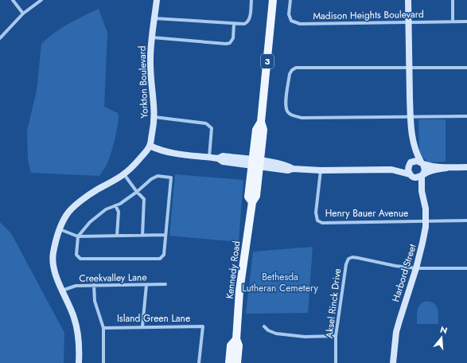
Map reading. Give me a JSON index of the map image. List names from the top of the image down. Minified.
{"streets":{"main road":["3","Kennedy Road"],"street":["Madison Heights Boulevard","Yorkton Boulevard","Henry Bauer Avenue","Harbord Street","Creekvalley Lane","Aksel Rinck Drive","Island Green Lane"]},"crossings":[["Yorkton Boulevard","Creekvalley Lane"],["Henry Bauer Avenue","Harbord Street"],["Harbord Street","Aksel Rinck Drive"]],"parks":["Bethesda Lutheran Cemetery"],"north":"top"}
